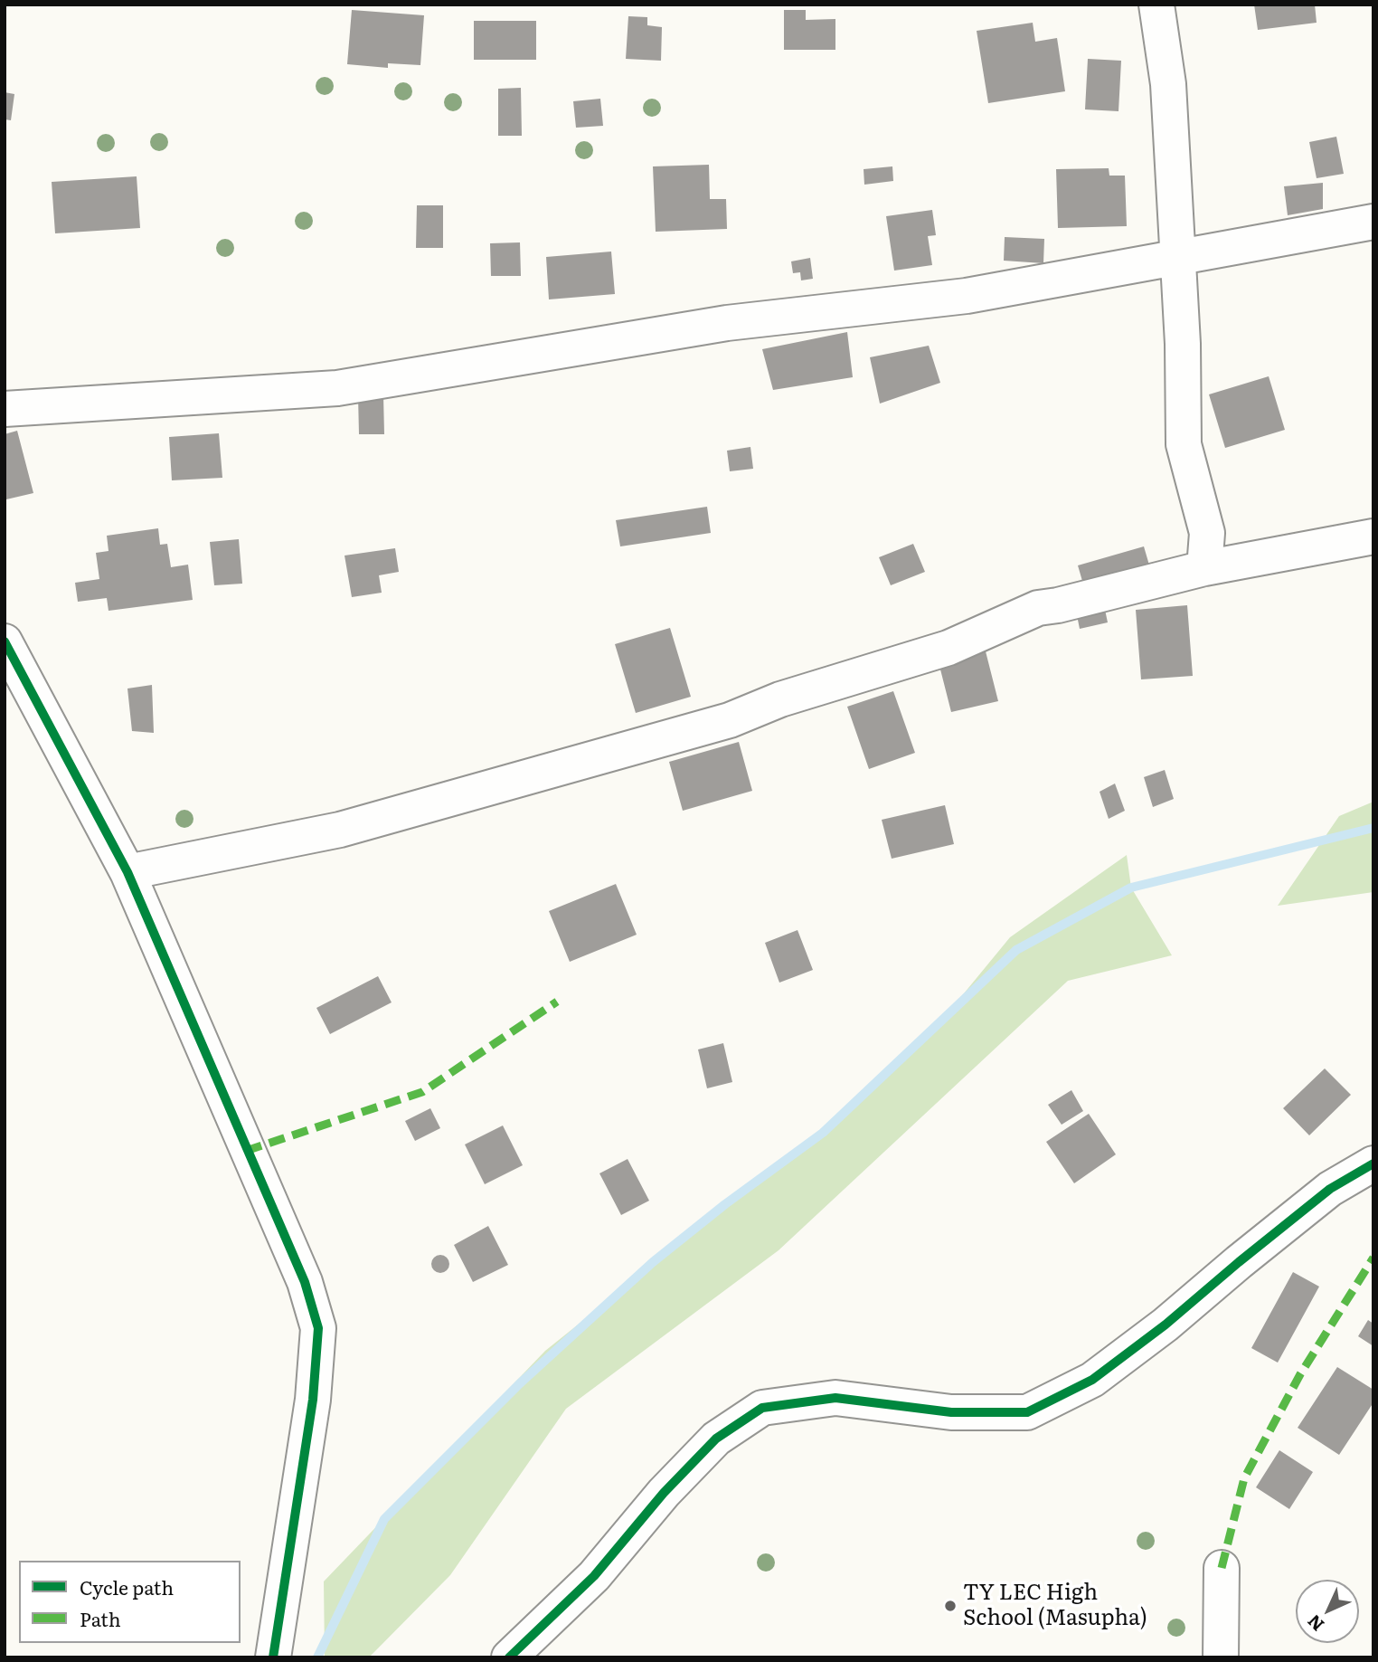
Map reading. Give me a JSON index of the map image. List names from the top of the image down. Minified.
{"places":["TY LEC High School (Masupha)"],"legend":["Cycle path","Path"],"north":"bottom left"}
